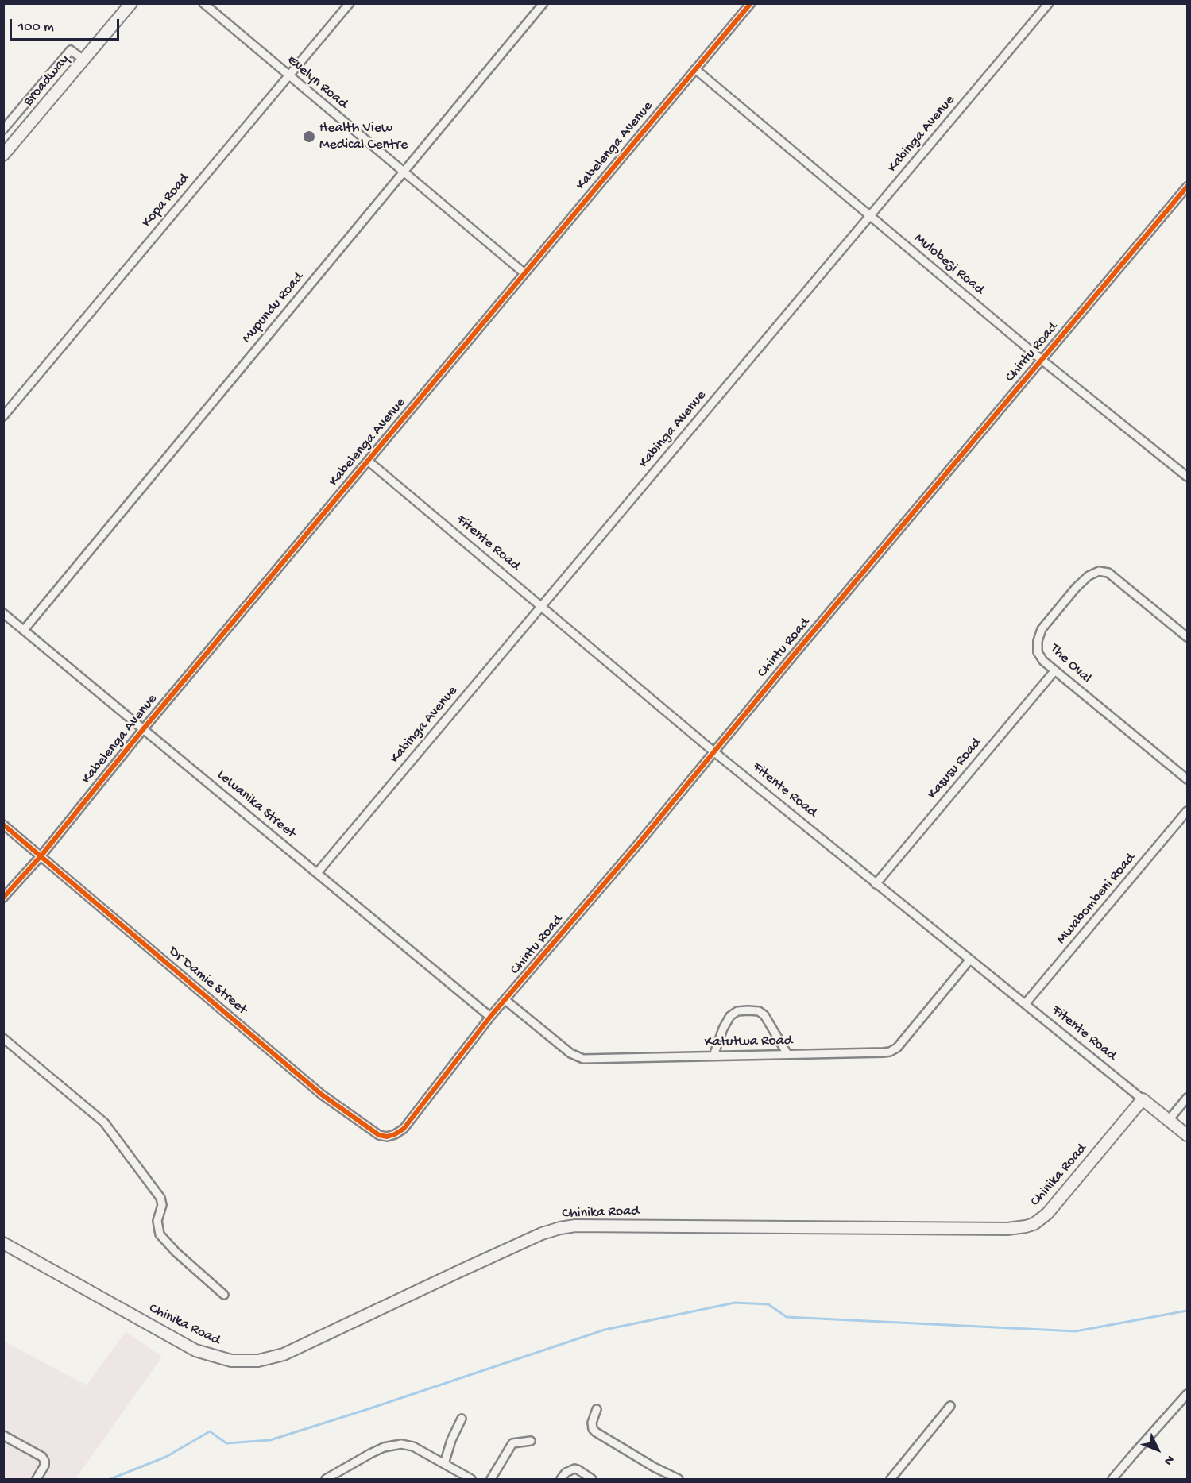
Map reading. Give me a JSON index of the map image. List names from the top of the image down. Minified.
{"streets":{"main road":["Broadway","Fitente Road","Chinika Road"],"street":["Evelyn Road","Kabinga Avenue","Kabelenga Avenue","Kopa Road","Mulobezi Road","Mupundu Road","Chintu Road","The Oval","Kasusu Road","Lewanika Street","Mwabombeni Road","Dr Damie Street","Katutwa Road"]},"crossings":[["Evelyn Road","Kabelenga Avenue"],["Evelyn Road","Kopa Road"],["Evelyn Road","Mupundu Road"],["Kabinga Avenue","Mulobezi Road"],["Kabinga Avenue","Fitente Road"],["Kabinga Avenue","Lewanika Street"],["Kabelenga Avenue","Mulobezi Road"],["Kabelenga Avenue","Fitente Road"],["Kabelenga Avenue","Lewanika Street"],["Kabelenga Avenue","Dr Damie Street"],["Mulobezi Road","Chintu Road"],["Mupundu Road","Lewanika Street"],["Chintu Road","Fitente Road"],["Chintu Road","Lewanika Street"],["Chintu Road","Dr Damie Street"],["Chintu Road","Katutwa Road"],["Fitente Road","Kasusu Road"],["Fitente Road","Mwabombeni Road"],["Fitente Road","Katutwa Road"],["Fitente Road","Chinika Road"],["The Oval","Kasusu Road"]],"places":["Health View Medical Centre"],"scale_bar":"100 m","north":"bottom right"}
